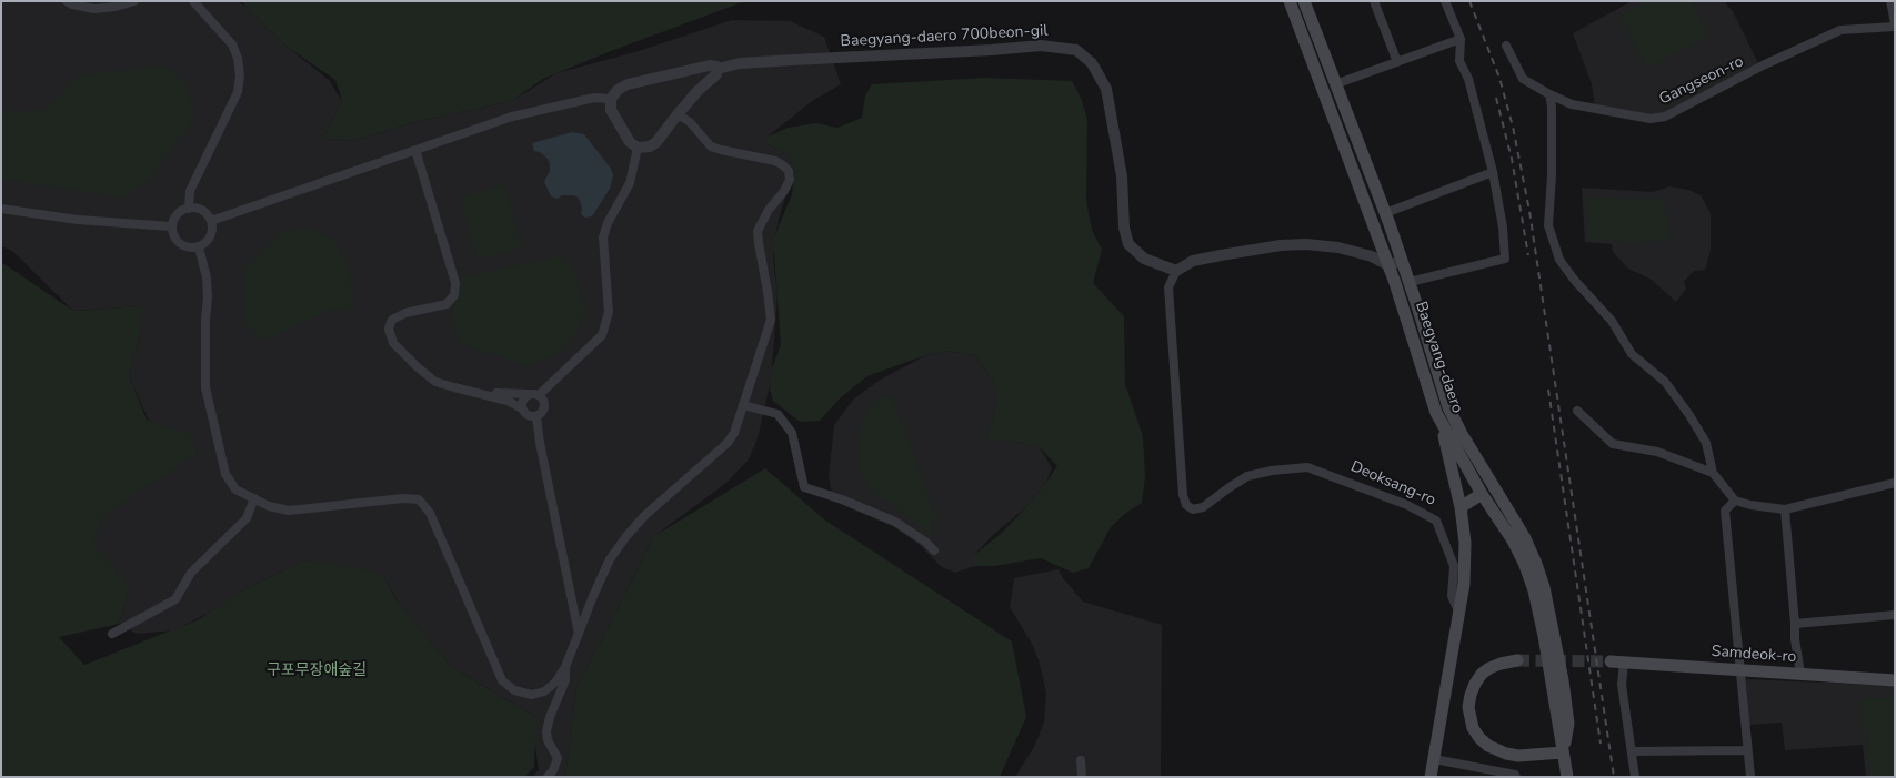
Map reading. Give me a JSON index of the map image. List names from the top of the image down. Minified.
{"streets":{"main road":["Baegyang-daero","Deoksang-ro","Samdeok-ro"],"street":["Baegyang-daero 700beon-gil","Gangseon-ro"]},"crossings":[["Baegyang-daero 700beon-gil","Deoksang-ro"],["Baegyang-daero","Deoksang-ro"]],"parks":["구포무장애숲길"]}
